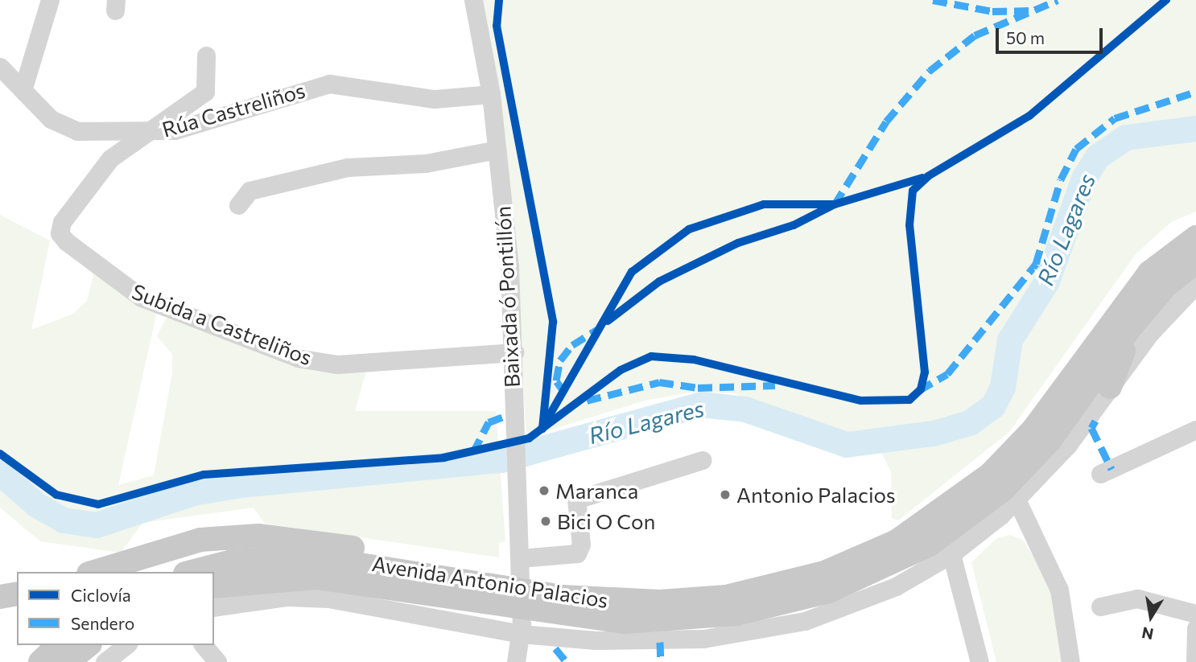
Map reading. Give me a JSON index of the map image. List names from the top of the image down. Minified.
{"streets":{"main road":["Avenida Antonio Palacios"],"street":["Rúa Castreliños","Baixada ó Pontillón","Subida a Castreliños"]},"crossings":[["Rúa Castreliños","Baixada ó Pontillón"],["Rúa Castreliños","Subida a Castreliños"],["Baixada ó Pontillón","Subida a Castreliños"]],"water":["Río Lagares"],"places":["Maranca","Antonio Palacios","Bici O Con"],"legend":["Ciclovía","Sendero"],"scale_bar":"50 m","north":"bottom"}
